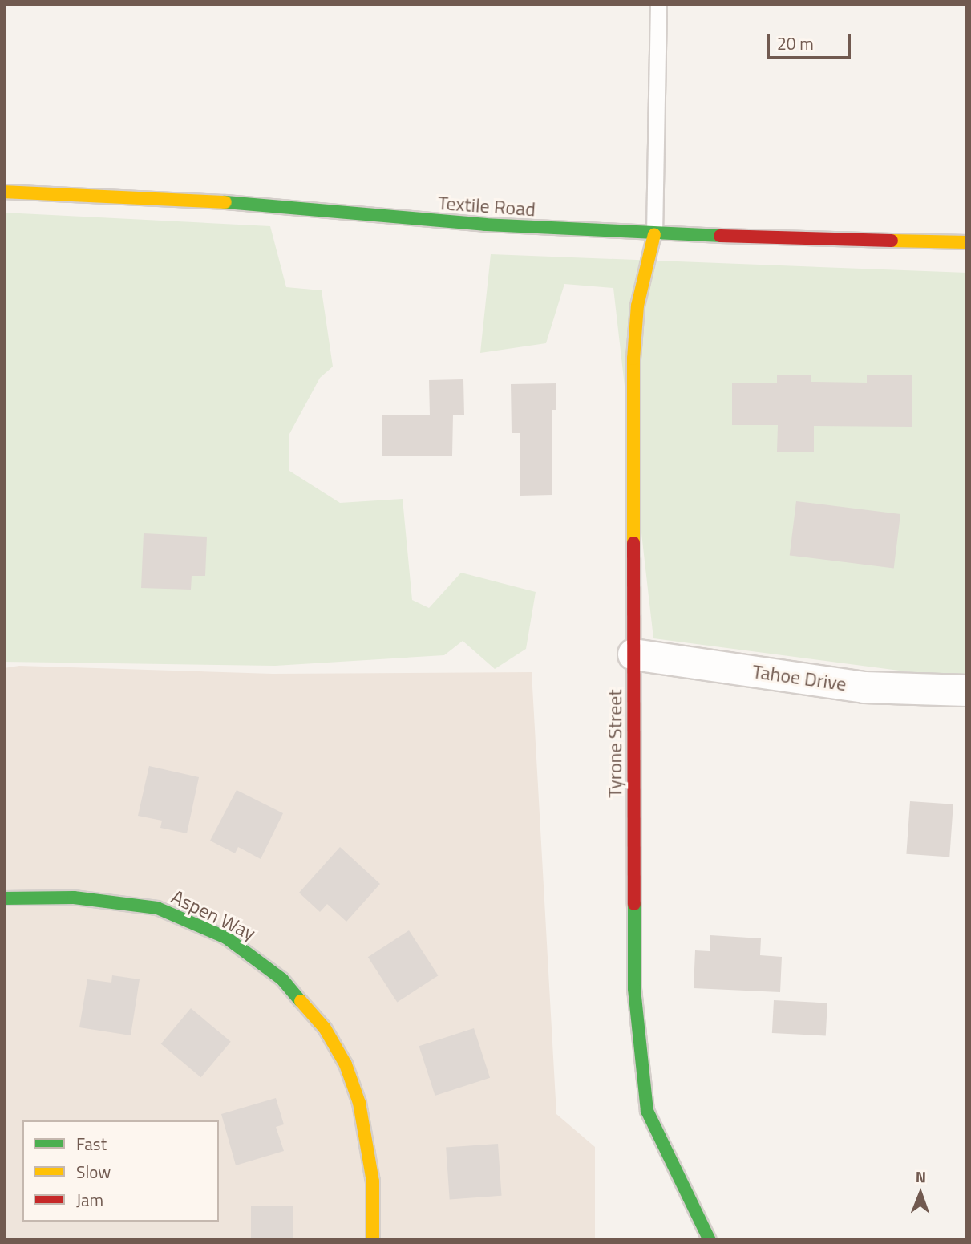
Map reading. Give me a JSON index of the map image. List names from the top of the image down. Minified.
{"streets":{"street":["Textile Road","Tahoe Drive","Tyrone Street","Aspen Way"]},"crossings":[["Textile Road","Tyrone Street"],["Tahoe Drive","Tyrone Street"]],"legend":["Fast","Slow","Jam"],"scale_bar":"20 m","north":"top"}
